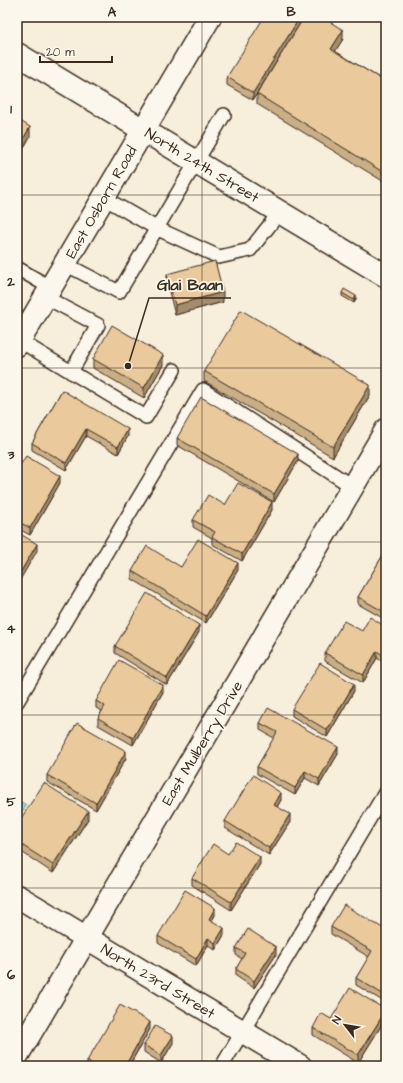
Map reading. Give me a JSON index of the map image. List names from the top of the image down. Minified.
{"streets":{"street":["North 24th Street","East Osborn Road","East Mulberry Drive","North 23rd Street"]},"crossings":[["North 24th Street","East Osborn Road"],["East Mulberry Drive","North 23rd Street"]],"places":["Glai Baan"],"scale_bar":"20 m","north":"top left","grid":{"columns":["A","B"],"rows":["1","2","3","4","5","6"]}}
